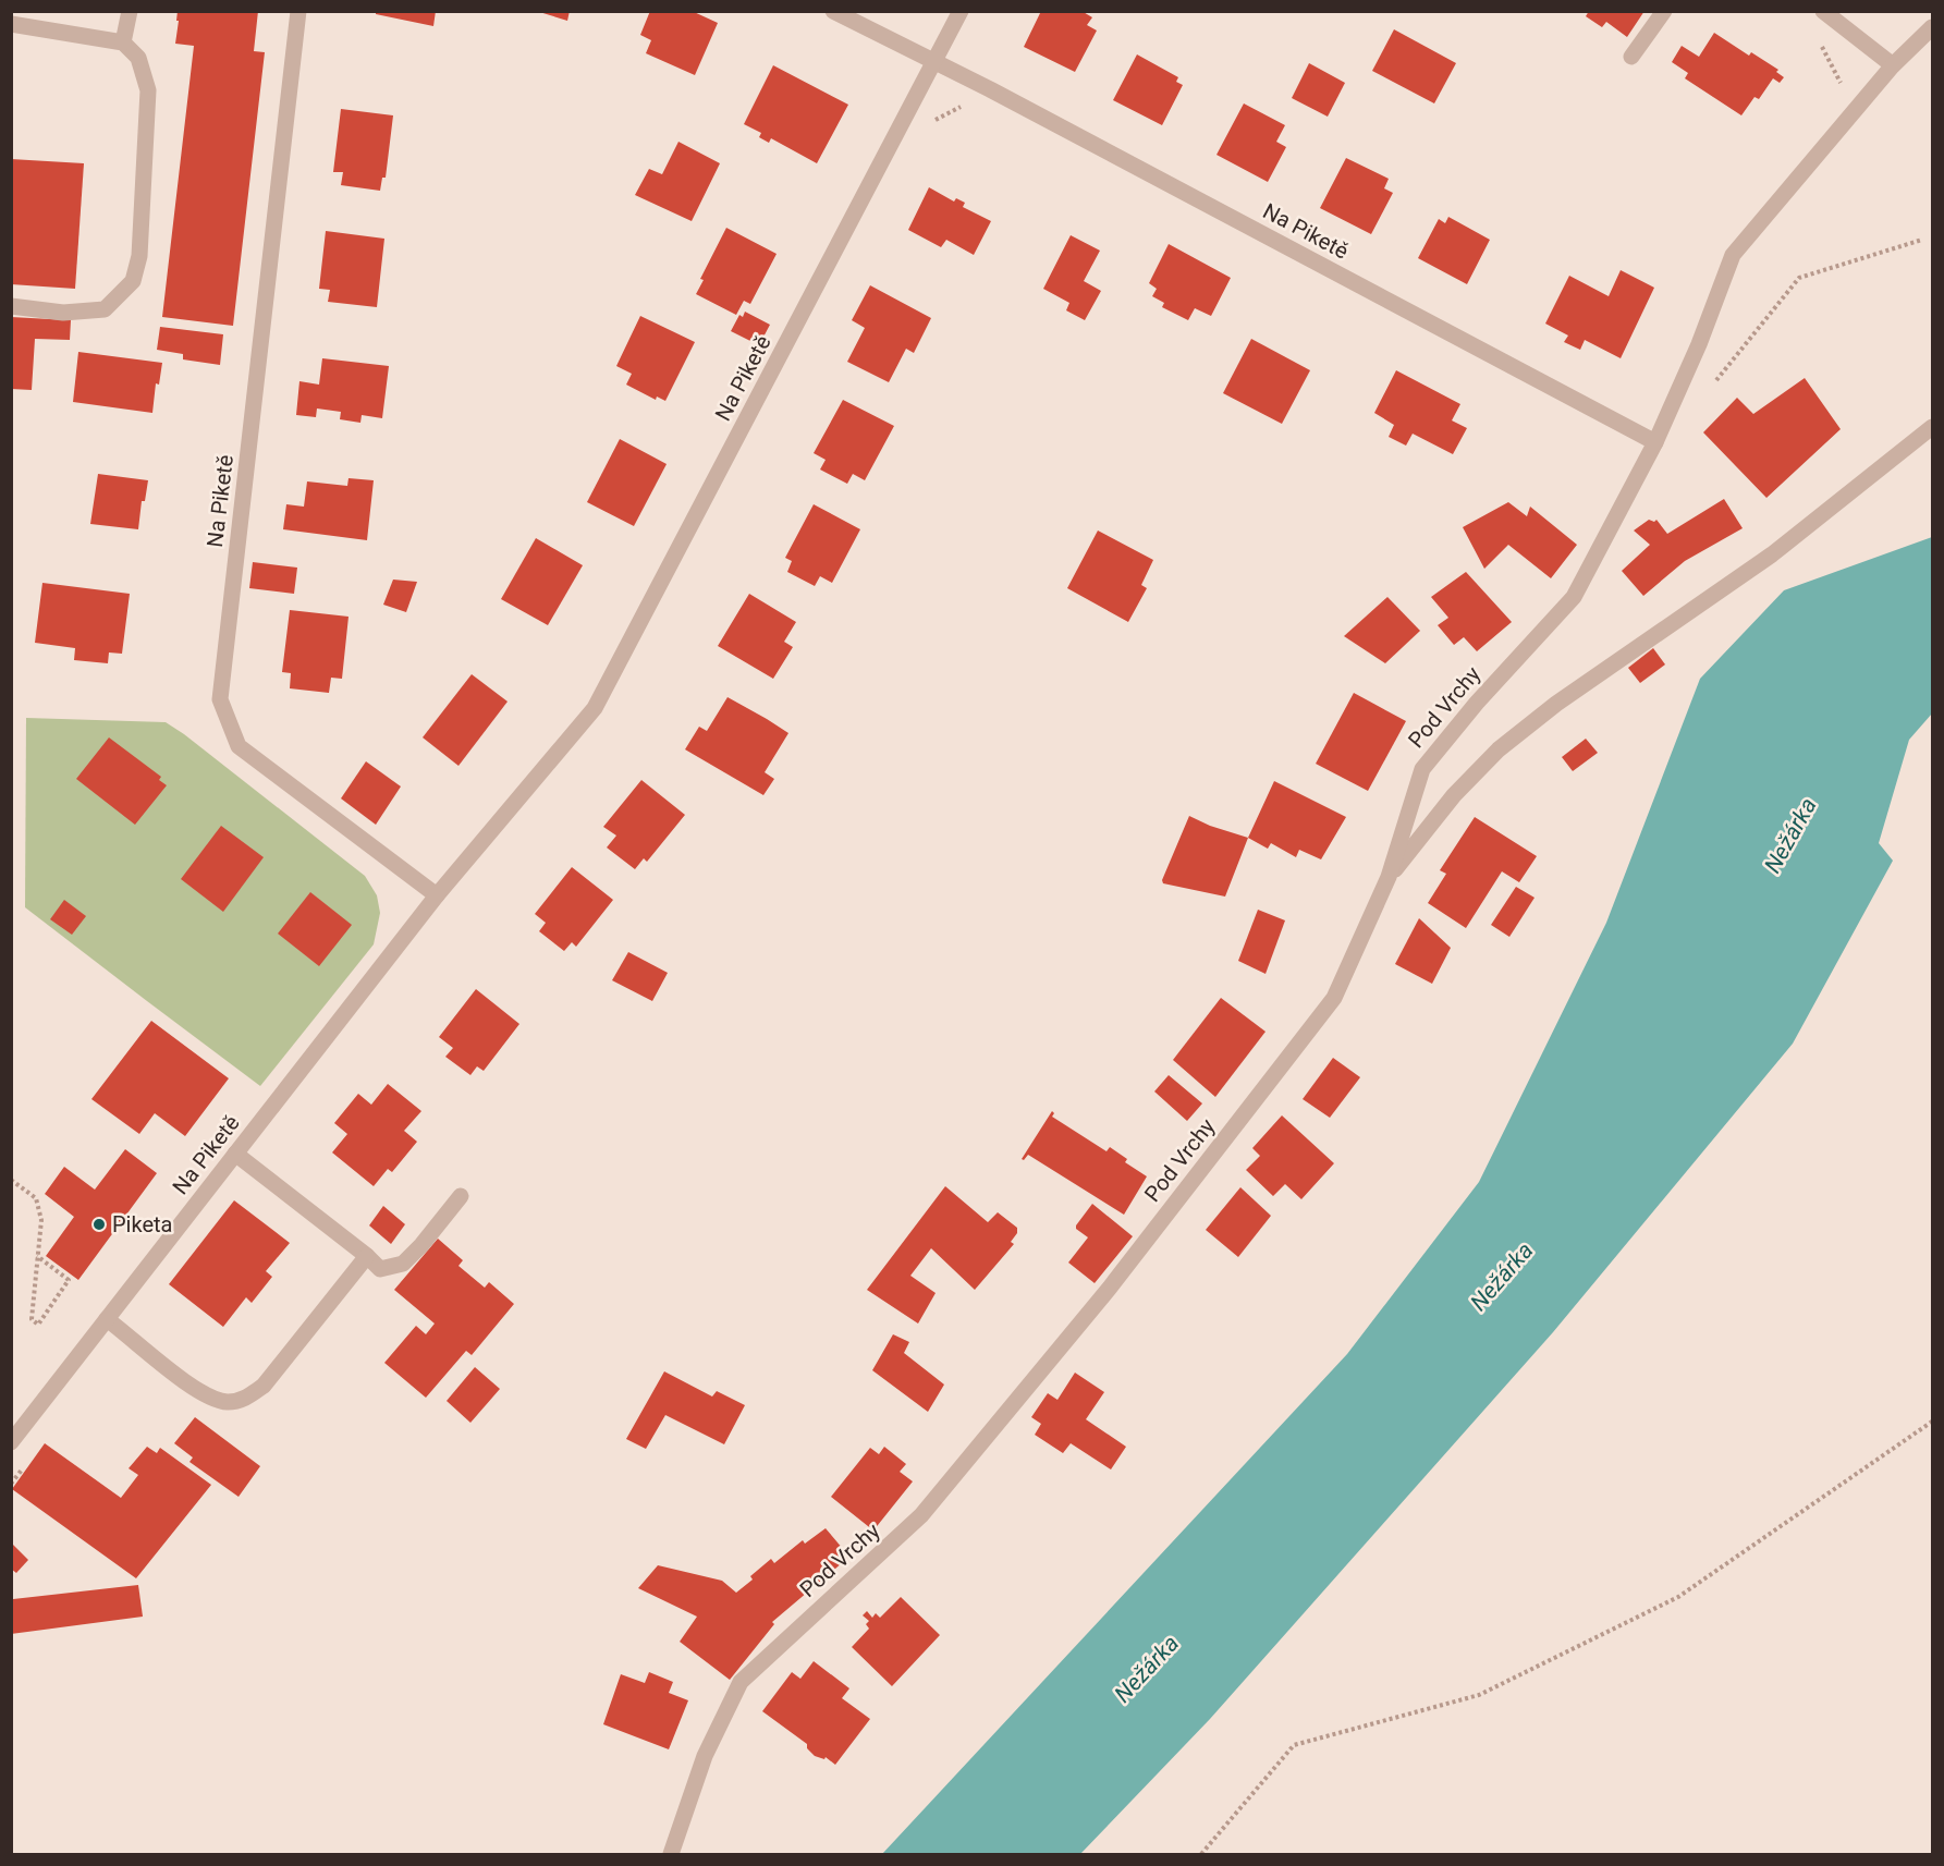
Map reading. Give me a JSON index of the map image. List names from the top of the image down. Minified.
{"streets":{"street":["Na Piketě","Pod Vrchy"]},"crossings":[["Na Piketě","Pod Vrchy"]],"water":["Nežárka"],"places":["Piketa"]}
